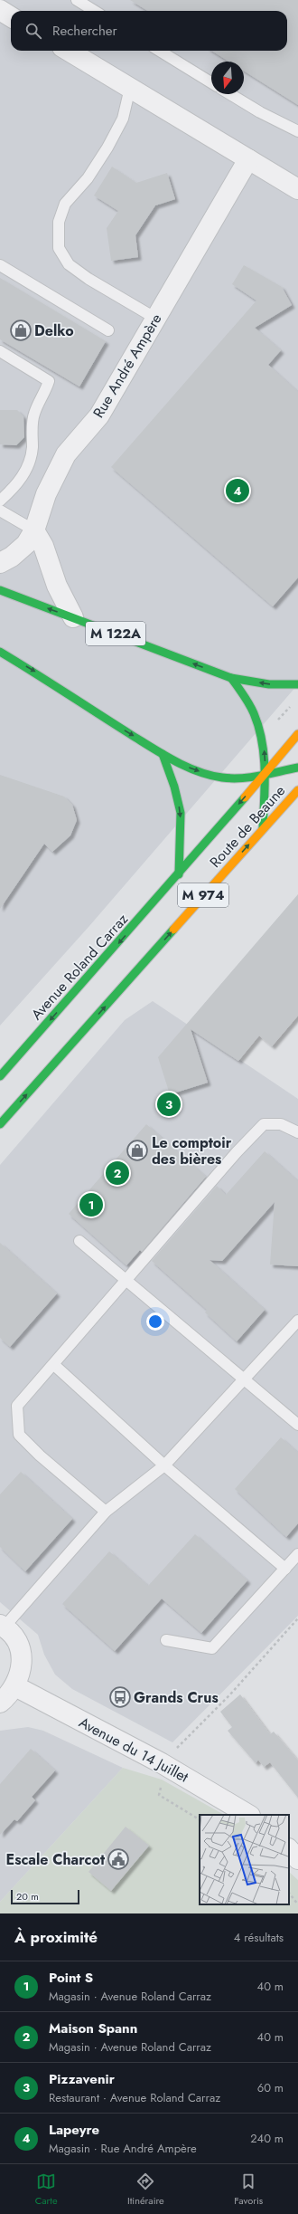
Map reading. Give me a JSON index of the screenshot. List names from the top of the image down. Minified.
{"streets":{"main road":["M 122A","Route de Beaune","M 974","Avenue Roland Carraz"],"street":["Rue André Ampère","Avenue du 14 Juillet"]},"crossings":[["Route de Beaune","Avenue Roland Carraz"]],"one_way":["Avenue Roland Carraz"],"places":{"shop":["Delko","Le comptoir des bières"],"bus stop":["Grands Crus"],"public building":["Escale Charcot"]},"scale_bar":"20 m","north":"bottom","page":{"search":"Rechercher","pins":["4","3","2","1"],"scale":"20 m","heading":["À proximité","4 résultats"],"list":[{"mark":"1","name":"Point S","note":"Magasin · Avenue Roland Carraz","value":"40 m"},{"mark":"2","name":"Maison Spann","note":"Magasin · Avenue Roland Carraz","value":"40 m"},{"mark":"3","name":"Pizzavenir","note":"Restaurant · Avenue Roland Carraz","value":"60 m"},{"mark":"4","name":"Lapeyre","note":"Magasin · Rue André Ampère","value":"240 m"}],"nav":["Carte","Itinéraire","Favoris"]}}
